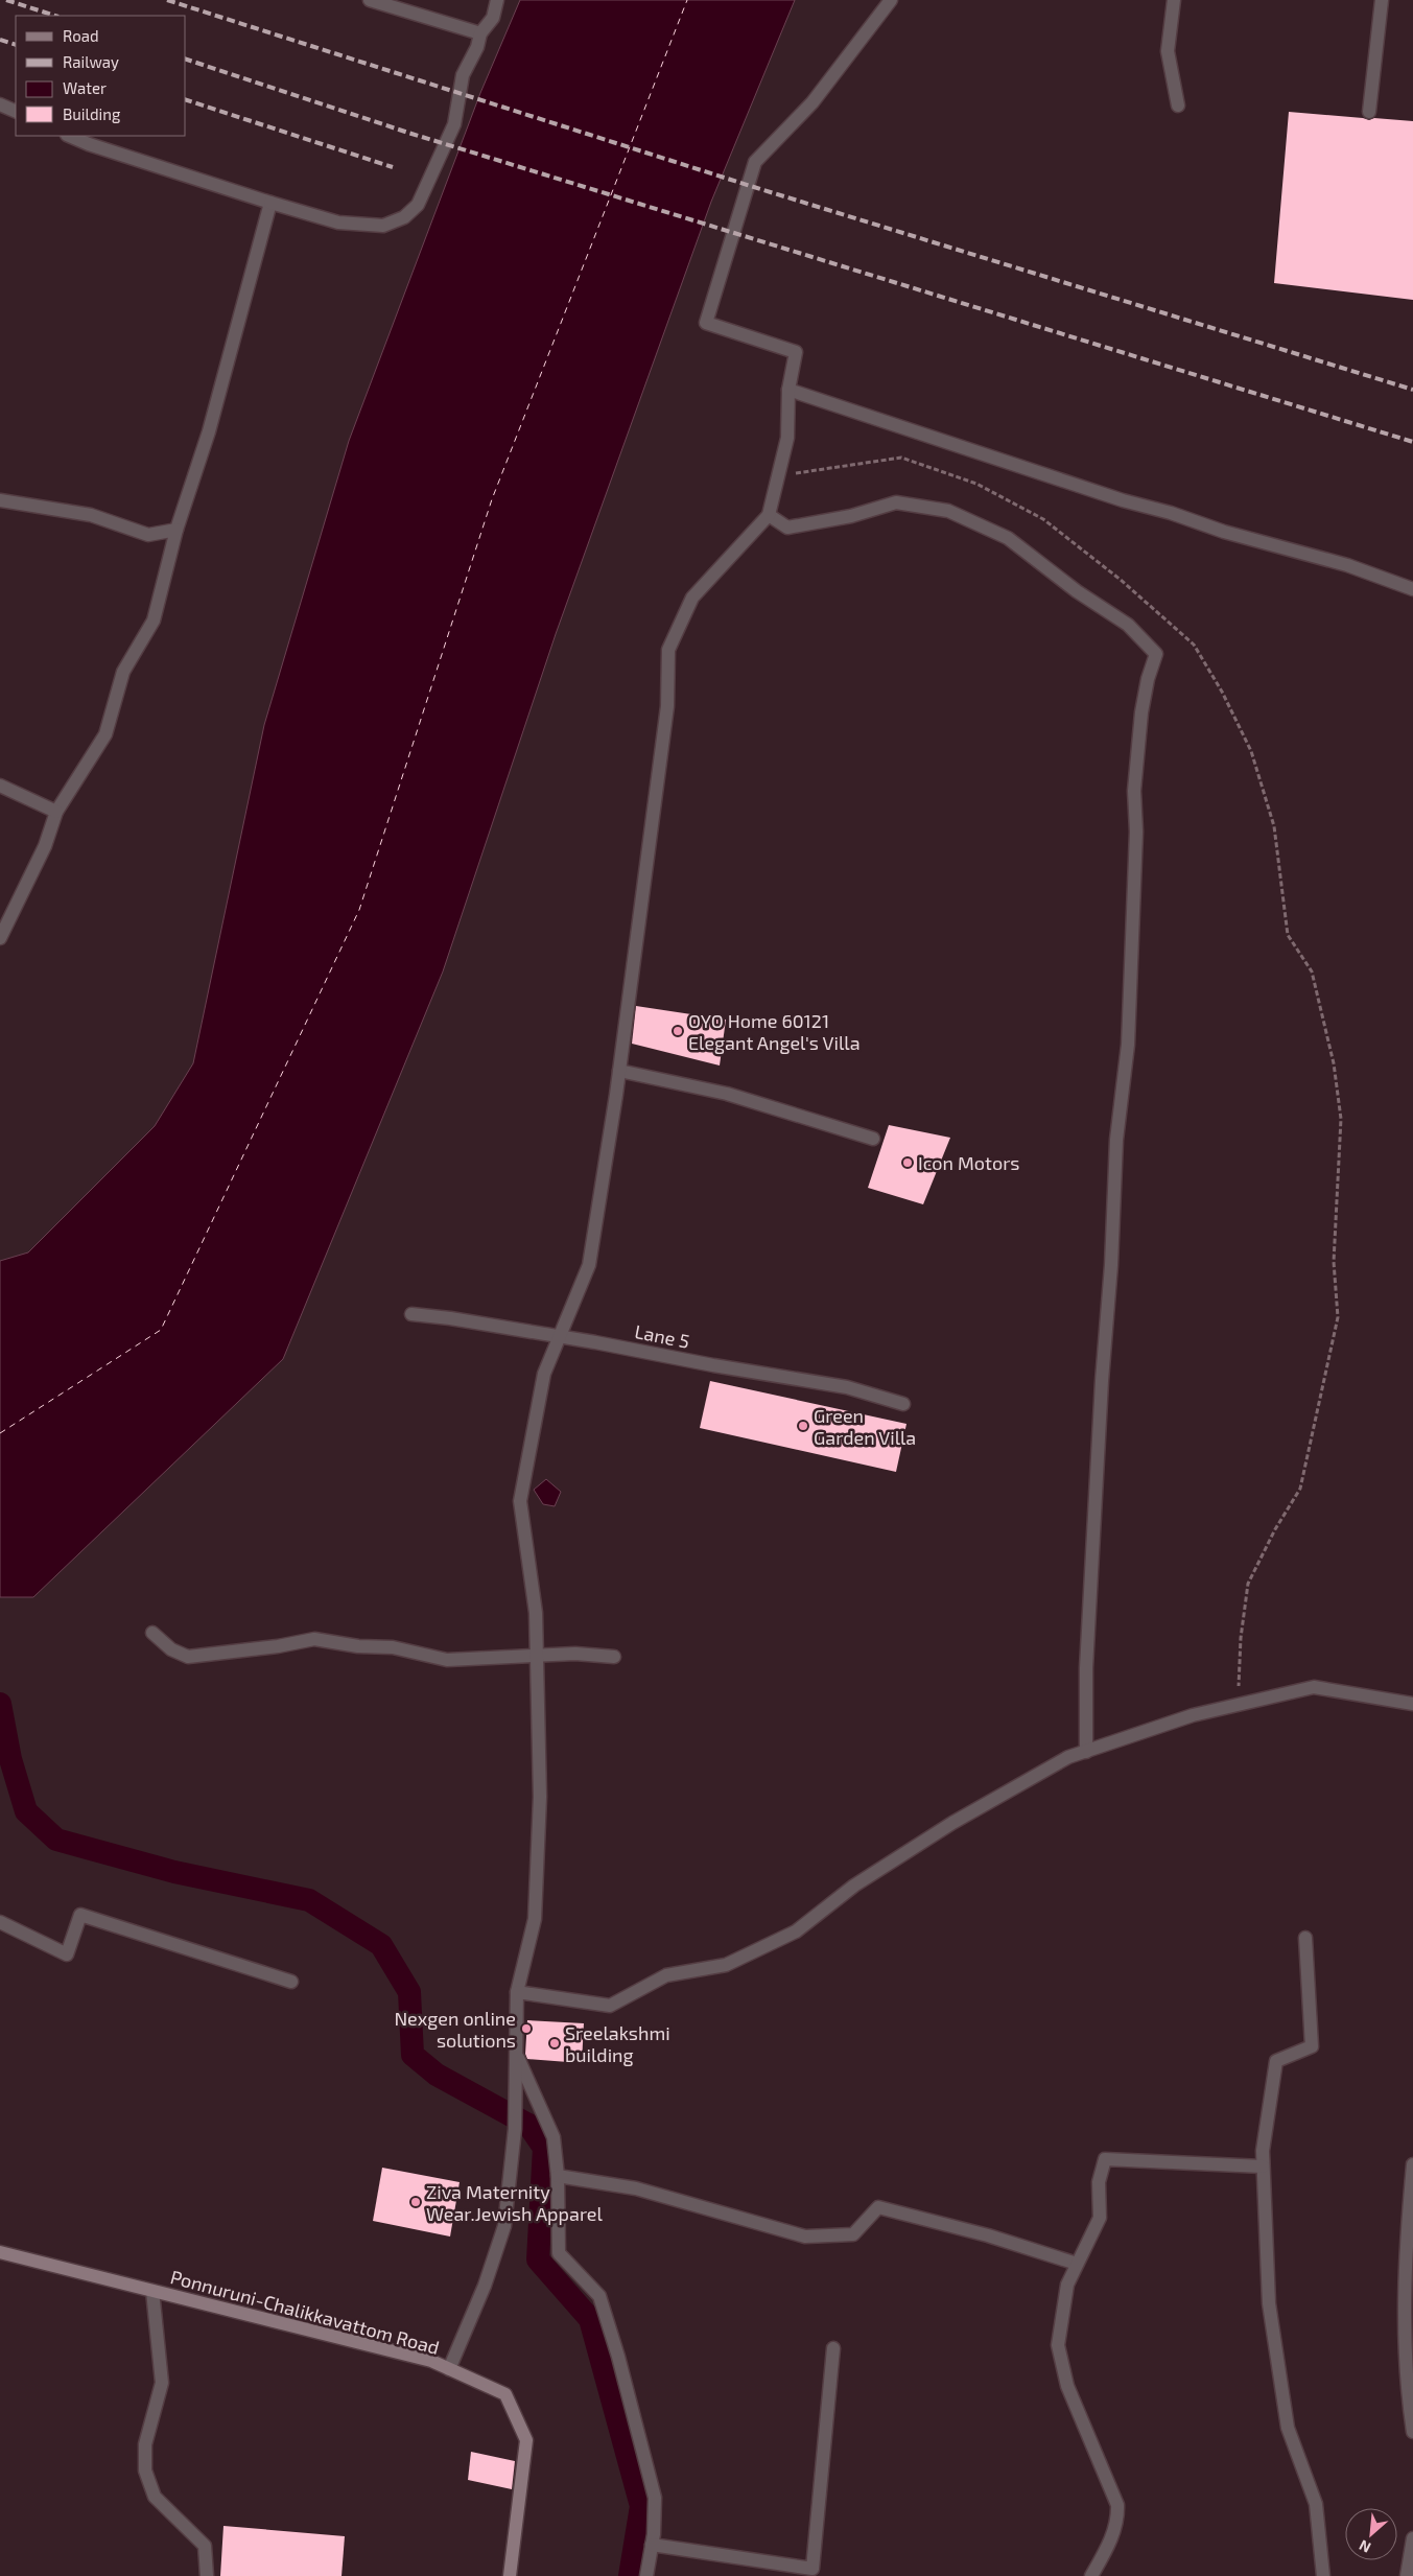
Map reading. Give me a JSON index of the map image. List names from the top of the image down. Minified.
{"streets":{"street":["Lane 5","Ponnuruni-Chalikkavattom Road"]},"places":["OYO Home 60121 Elegant Angel's Villa","Icon Motors","Green Garden Villa","Nexgen online solutions","Sreelakshmi building","Ziva Maternity Wear.Jewish Apparel"],"legend":["Road","Railway","Water","Building"],"north":"bottom left"}
